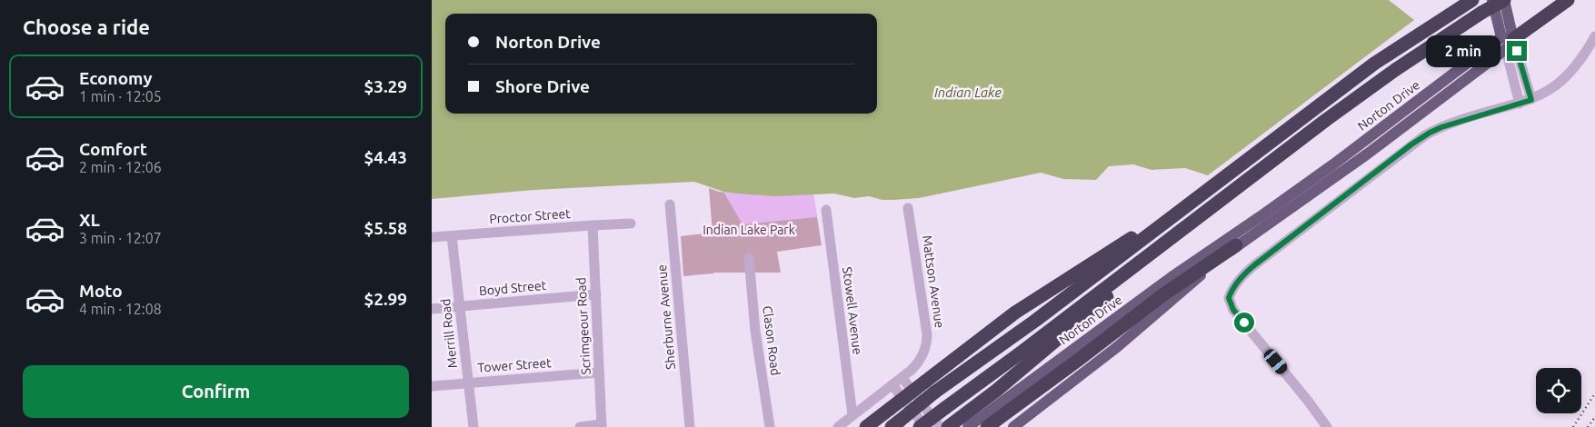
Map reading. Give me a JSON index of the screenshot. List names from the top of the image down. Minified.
{"streets":{"main road":["Norton Drive"],"street":["Proctor Street","Mattson Avenue","Boyd Street","Stowell Avenue","Sherburne Avenue","Scrimgeour Road","Merrill Road","Clason Road","Tower Street"]},"crossings":[["Proctor Street","Scrimgeour Road"],["Proctor Street","Merrill Road"],["Mattson Avenue","Stowell Avenue"],["Boyd Street","Scrimgeour Road"],["Boyd Street","Merrill Road"],["Scrimgeour Road","Tower Street"],["Merrill Road","Tower Street"]],"water":["Indian Lake"],"parks":["Indian Lake Park"],"page":{"heading":"Choose a ride","banner":["Norton Drive","Shore Drive"],"bubble":"2 min","list":[{"name":"Economy","note":"1 min · 12:05","value":"$3.29"},{"name":"Comfort","note":"2 min · 12:06","value":"$4.43"},{"name":"XL","note":"3 min · 12:07","value":"$5.58"},{"name":"Moto","note":"4 min · 12:08","value":"$2.99"}],"buttons":"Confirm"}}
